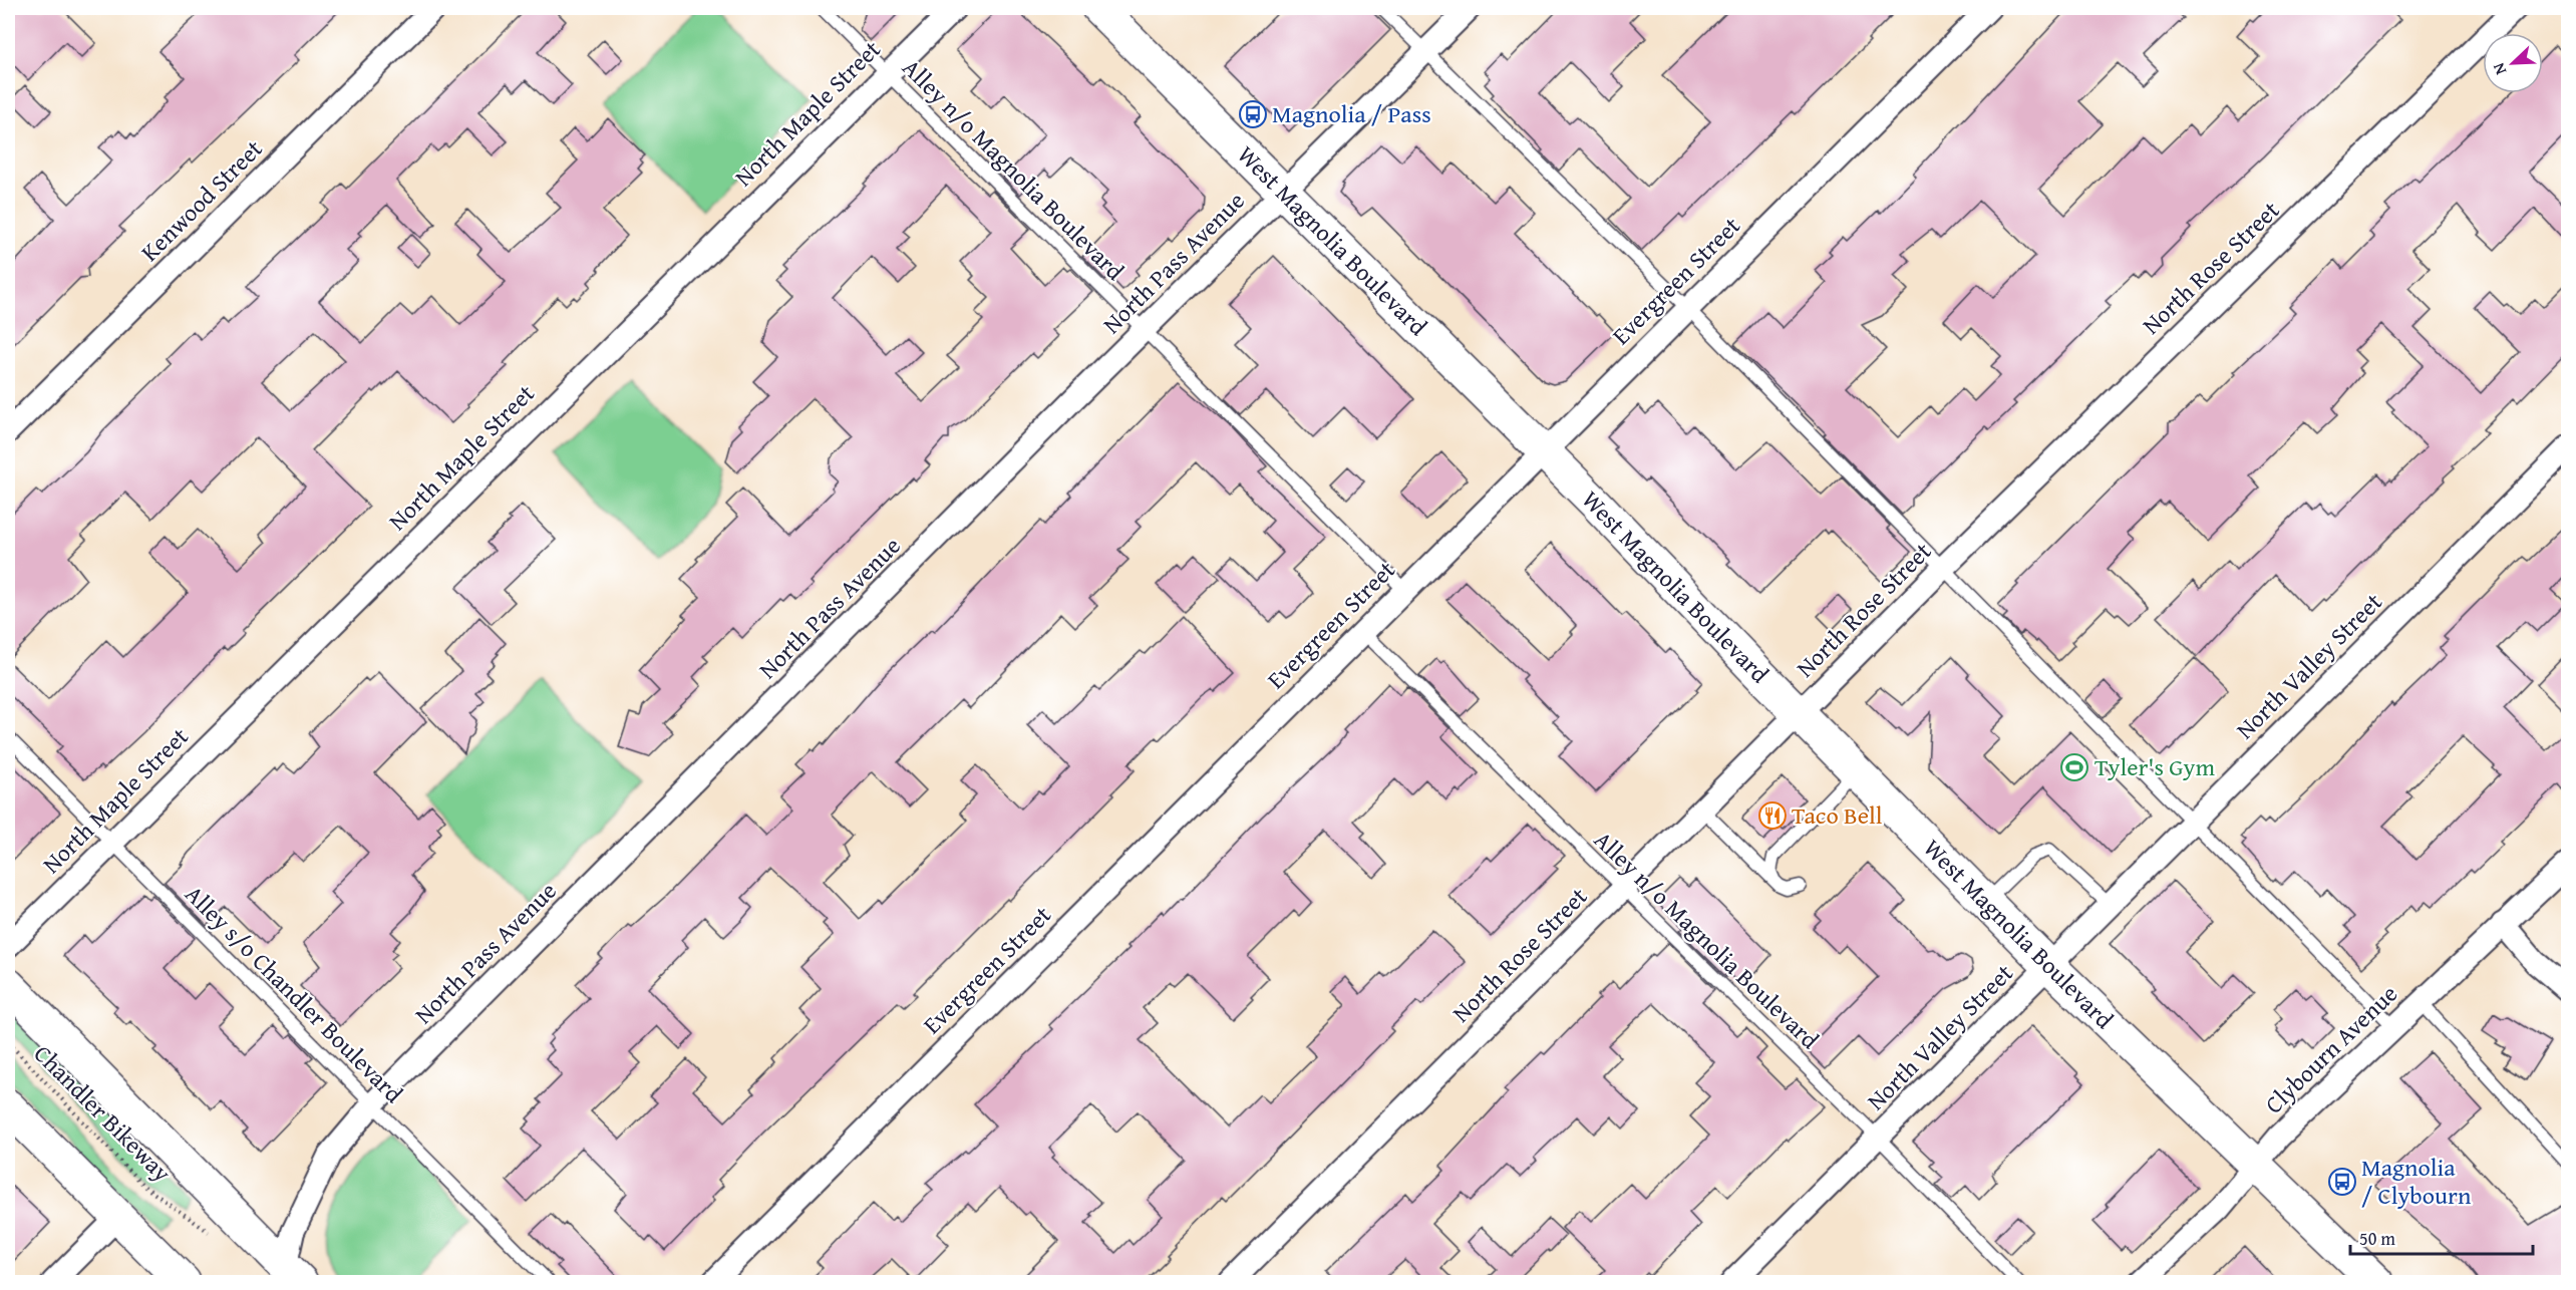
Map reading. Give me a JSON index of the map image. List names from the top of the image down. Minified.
{"streets":{"main road":["West Magnolia Boulevard"],"street":["North Maple Street","Kenwood Street","North Pass Avenue","North Rose Street","Evergreen Street","North Valley Street","Clybourn Avenue"],"lane":["Alley n/o Magnolia Boulevard","Alley s/o Chandler Boulevard"],"path":["Chandler Bikeway"]},"crossings":[["North Maple Street","Alley n/o Magnolia Boulevard"],["North Maple Street","Alley s/o Chandler Boulevard"],["Alley n/o Magnolia Boulevard","North Pass Avenue"],["Alley n/o Magnolia Boulevard","North Rose Street"],["Alley n/o Magnolia Boulevard","Evergreen Street"],["Alley n/o Magnolia Boulevard","North Valley Street"],["West Magnolia Boulevard","North Pass Avenue"],["West Magnolia Boulevard","North Rose Street"],["West Magnolia Boulevard","Evergreen Street"],["West Magnolia Boulevard","North Valley Street"],["West Magnolia Boulevard","Clybourn Avenue"],["North Pass Avenue","Alley s/o Chandler Boulevard"]],"places":{"bus stop":["Magnolia / Pass","Magnolia / Clybourn"],"sports":["Tyler's Gym"],"restaurant":["Taco Bell"]},"scale_bar":"50 m","north":"bottom left"}
